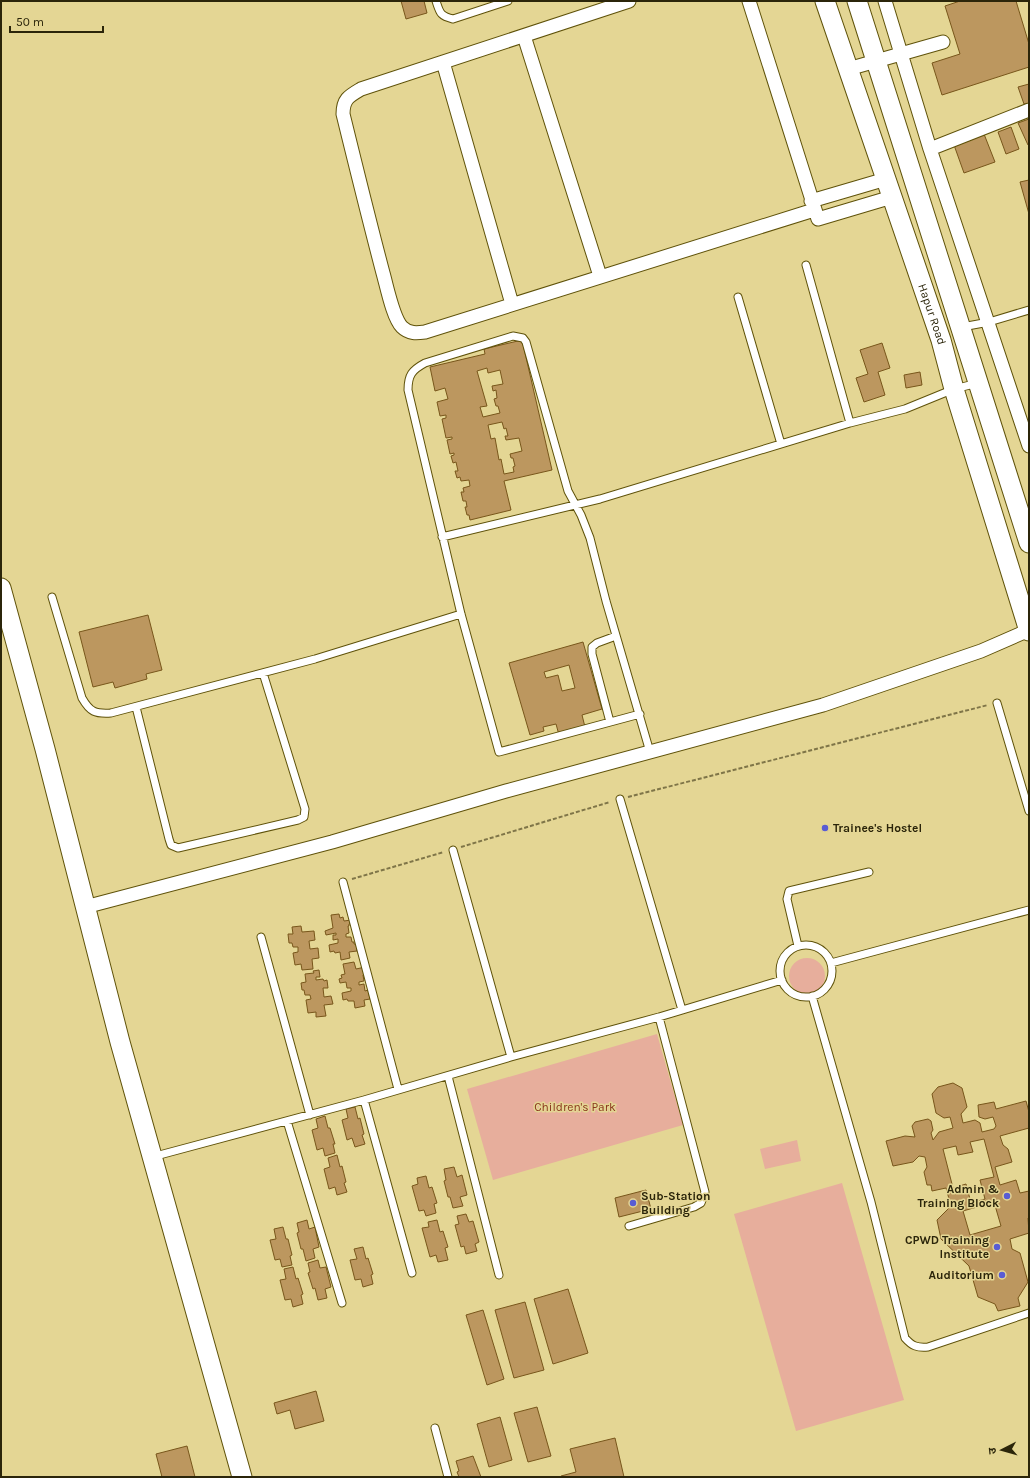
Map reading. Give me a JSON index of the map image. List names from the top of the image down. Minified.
{"streets":{"main road":["Hapur Road"]},"parks":["Children's Park"],"places":["Trainee's Hostel","Admin & Training Block","Sub-Station Building","CPWD Training Institute","Auditorium"],"scale_bar":"50 m","north":"left"}
